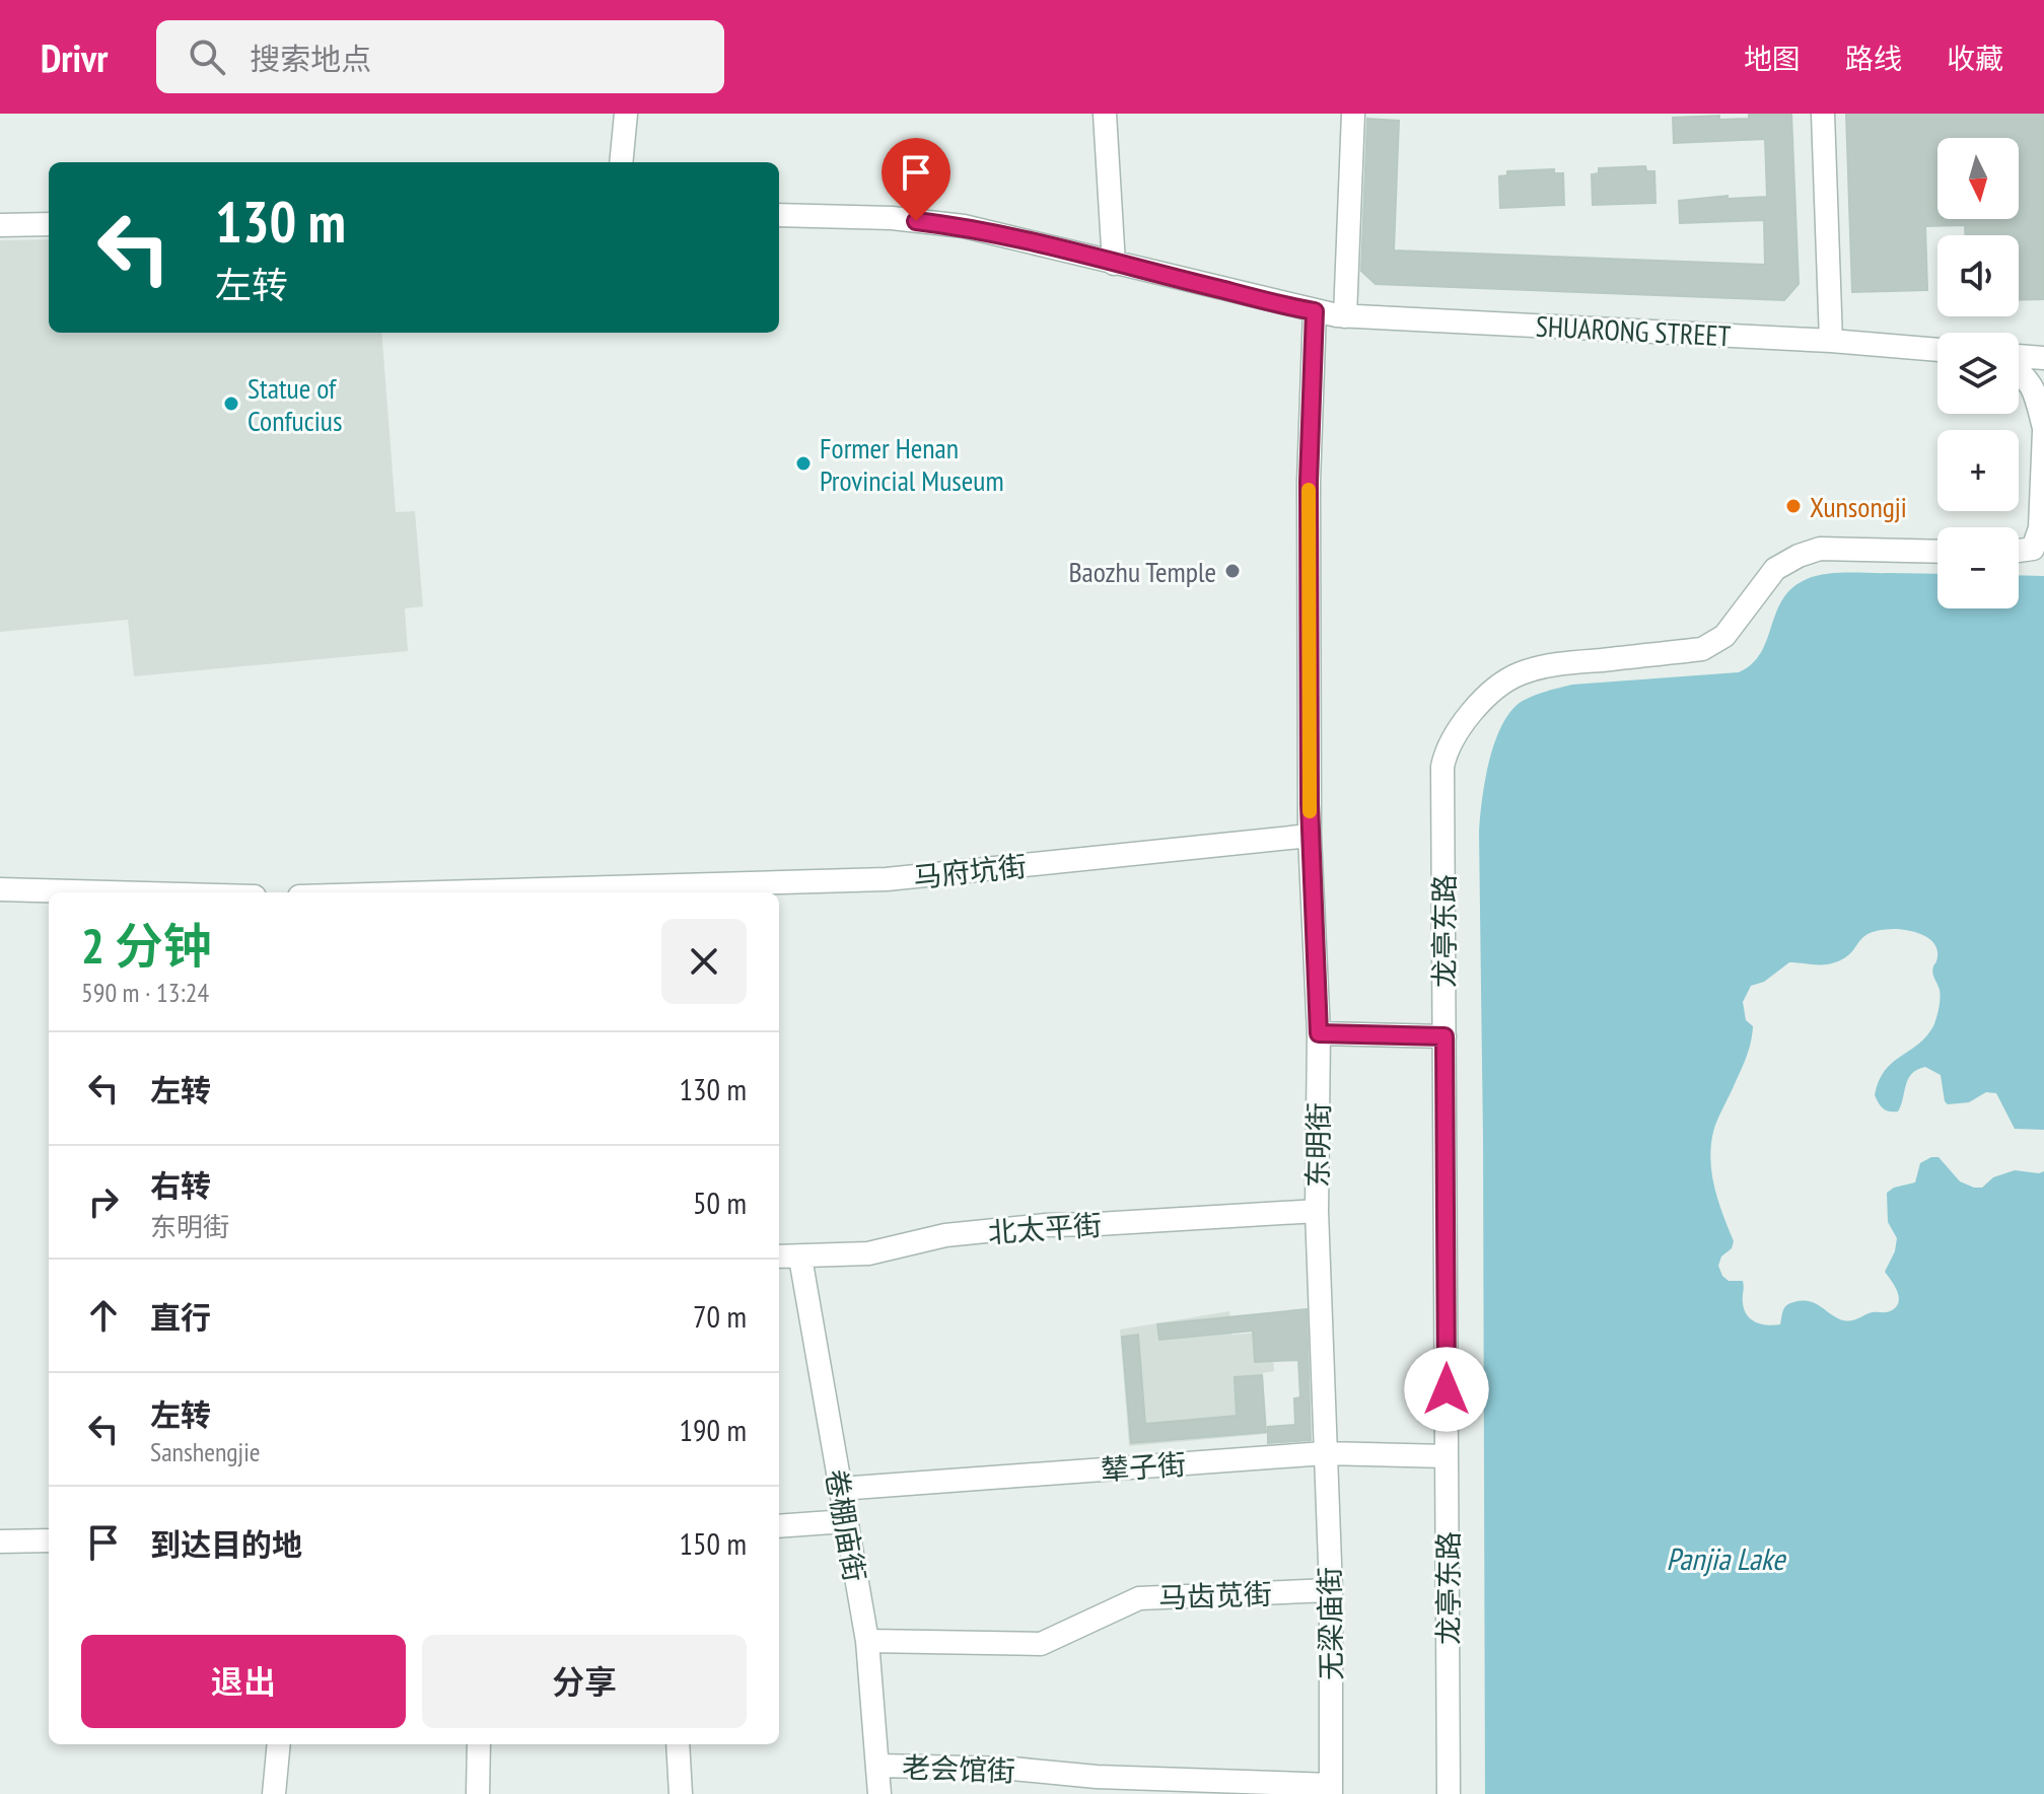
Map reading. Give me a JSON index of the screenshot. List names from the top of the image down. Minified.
{"streets":{"street":["SHUARONG STREET","马府坑街","龙亭东路","东明街","北太平街","辇子街","卷棚庙街","马齿苋街","无梁庙街","老会馆街"]},"crossings":[["SHUARONG STREET","东明街"],["马府坑街","东明街"],["龙亭东路","辇子街"],["东明街","北太平街"],["东明街","辇子街"],["东明街","无梁庙街"],["北太平街","卷棚庙街"],["辇子街","卷棚庙街"],["辇子街","无梁庙街"],["卷棚庙街","马齿苋街"],["卷棚庙街","老会馆街"],["马齿苋街","无梁庙街"],["无梁庙街","老会馆街"]],"water":["Panjia Lake"],"places":["Statue of Confucius","Former Henan Provincial Museum","Xunsongji","Baozhu Temple"],"north":"bottom","page":{"header":"Drivr","search":"搜索地点","nav":["地图","路线","收藏"],"map_buttons":["+","−"],"turn":["130 m","左转"],"heading":["2 分钟","590 m · 13:24"],"list":[{"name":"左转","value":"130 m"},{"name":"右转","note":"东明街","value":"50 m"},{"name":"直行","value":"70 m"},{"name":"左转","note":"Sanshengjie","value":"190 m"},{"name":"到达目的地","value":"150 m"}],"buttons":["退出","分享"]}}
